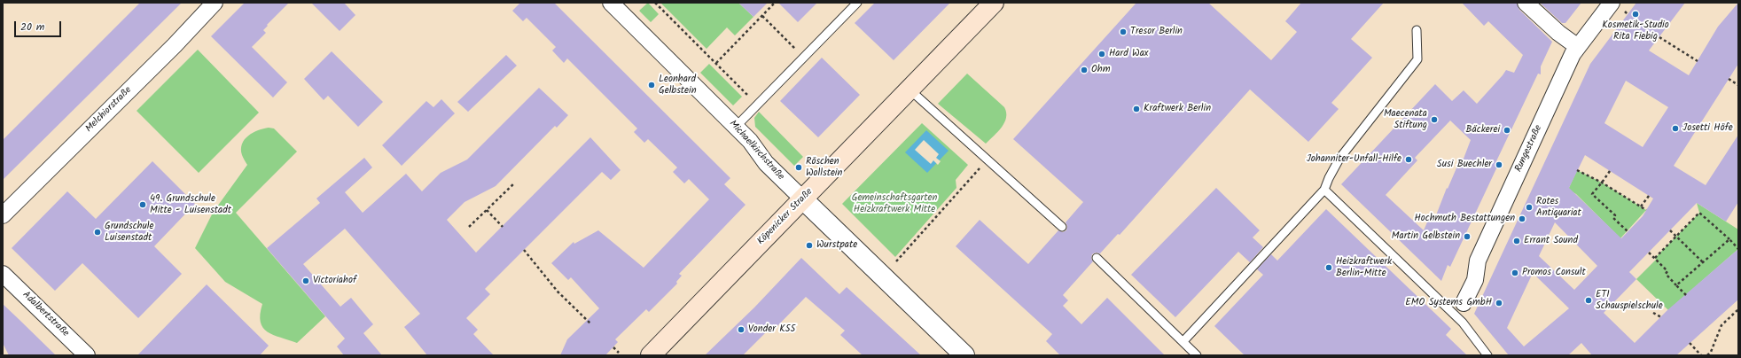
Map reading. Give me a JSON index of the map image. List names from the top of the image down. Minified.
{"streets":{"main road":["Köpenicker Straße"],"street":["Melchiorstraße","Rungestraße","Michaelkirchstraße","Adalbertstraße"]},"crossings":[["Michaelkirchstraße","Köpenicker Straße"]],"parks":["Gemeinschaftsgarten Heizkraftwerk Mitte"],"places":["Kosmetik-Studio Rita Fiebig","Tresor Berlin","Hard Wax","Ohm","Leonhard Gelbstein","Kraftwerk Berlin","Maecenata Stiftung","Josetti Höfe","Bäckerei","Johanniter-Unfall-Hilfe","Susi Buechler","Röschen Wollstein","49. Grundschule Mitte - Luisenstadt","Rotes Antiquariat","Hochmuth Bestattungen","Grundschule Luisenstadt","Martin Gelbstein","Errant Sound","Wurstpate","Heizkraftwerk Berlin-Mitte","Promos Consult","Victoriahof","ETI Schauspielschule","EMO Systems GmbH","Vonder K55"],"scale_bar":"20 m"}
